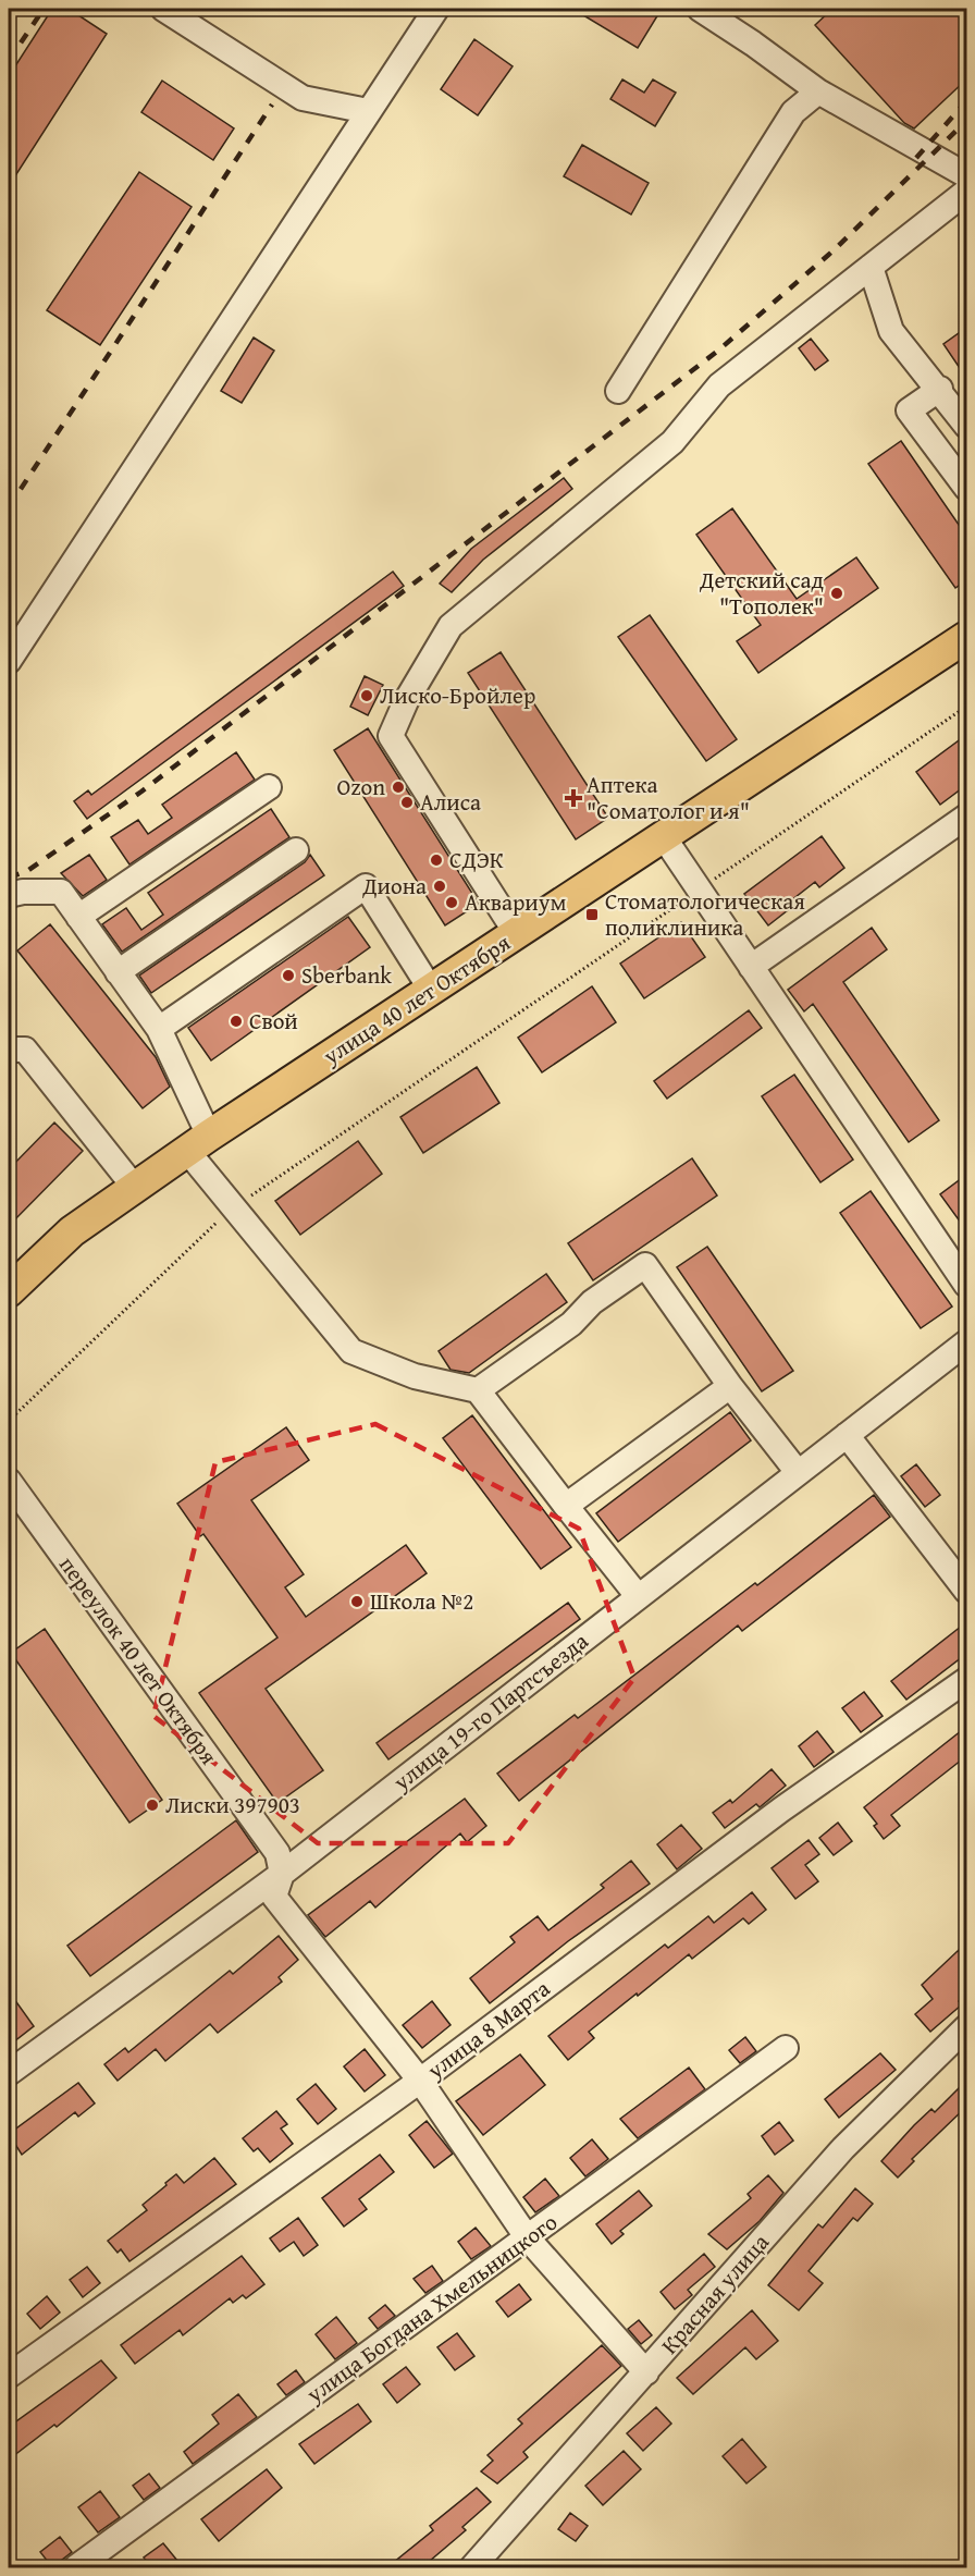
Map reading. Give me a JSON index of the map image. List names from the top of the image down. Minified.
{"streets":{"main road":["улица 40 лет Октября"],"street":["переулок 40 лет Октября","улица 19-го Партсъезда","улица 8 Марта","Красная улица","улица Богдана Хмельницкого"]},"crossings":[["переулок 40 лет Октября","улица 19-го Партсъезда"],["переулок 40 лет Октября","улица 8 Марта"],["переулок 40 лет Октября","Красная улица"],["переулок 40 лет Октября","улица Богдана Хмельницкого"]],"places":{"other":["Детский сад \"Тополек\"","Лиско-Бройлер","Ozon","Алиса","СДЭК","Диона","Аквариум","Sberbank","Свой","Школа №2","Лиски 397903"],"health":["Аптека \"Соматолог и я\""],"transit":["Стоматологическая поликлиника"]}}
